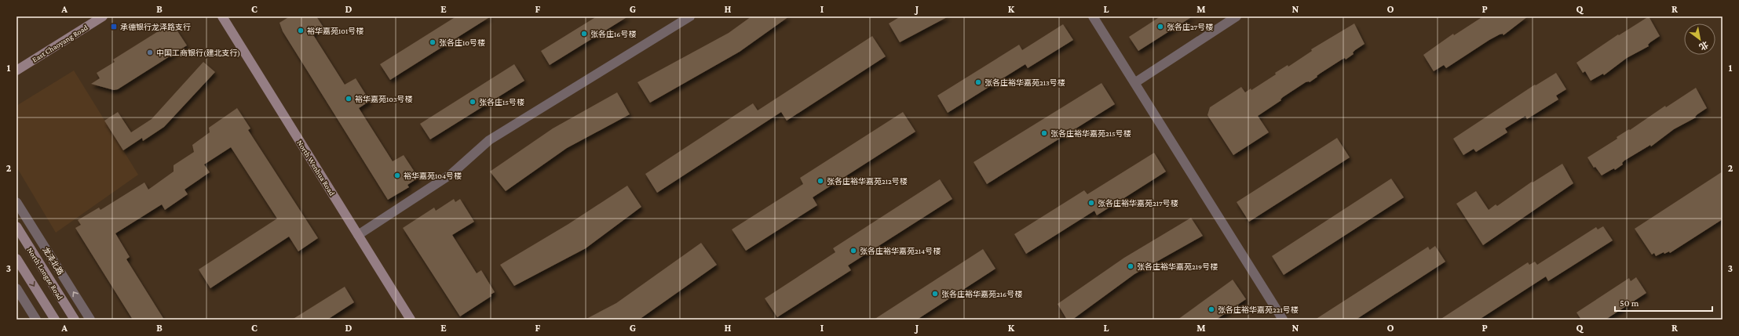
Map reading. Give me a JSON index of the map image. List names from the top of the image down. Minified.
{"streets":{"street":["East Chaoyang Road","North Wenhua Road","龙泽北路","North Longze Road"]},"places":{"transit":["承德银行龙泽路支行"],"other":["张各庄27号楼","裕华嘉苑101号楼","张各庄16号楼","张各庄10号楼","中国工商银行(建北支行)","张各庄裕华嘉苑213号楼","裕华嘉苑103号楼","张各庄15号楼","张各庄裕华嘉苑215号楼","裕华嘉苑104号楼","张各庄裕华嘉苑212号楼","张各庄裕华嘉苑217号楼","张各庄裕华嘉苑214号楼","张各庄裕华嘉苑219号楼","张各庄裕华嘉苑216号楼","张各庄裕华嘉苑221号楼"]},"scale_bar":"50 m","north":"bottom right","grid":{"columns":["A","B","C","D","E","F","G","H","I","J","K","L","M","N","O","P","Q","R"],"rows":["1","2","3"]}}
